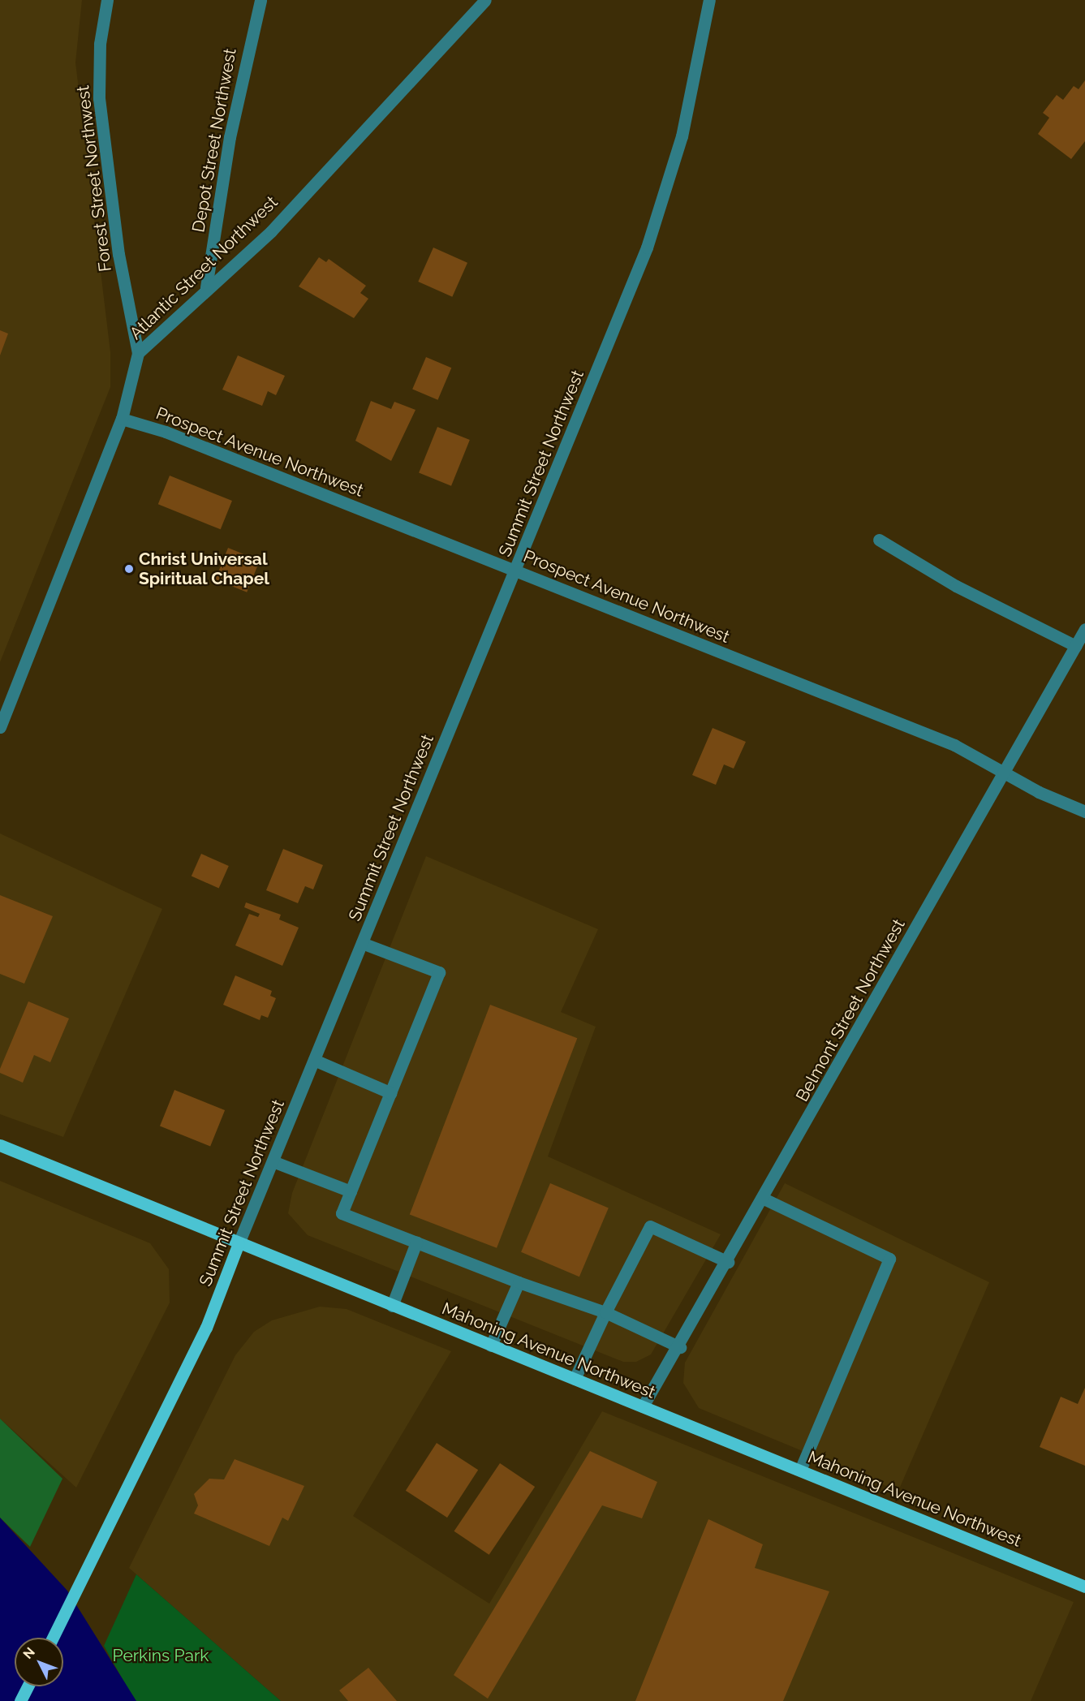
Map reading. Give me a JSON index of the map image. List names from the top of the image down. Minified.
{"streets":{"main road":["Summit Street Northwest","Mahoning Avenue Northwest"],"street":["Depot Street Northwest","Forest Street Northwest","Atlantic Street Northwest","Prospect Avenue Northwest","Belmont Street Northwest"]},"crossings":[["Depot Street Northwest","Atlantic Street Northwest"],["Forest Street Northwest","Atlantic Street Northwest"],["Atlantic Street Northwest","Prospect Avenue Northwest"],["Prospect Avenue Northwest","Summit Street Northwest"],["Prospect Avenue Northwest","Belmont Street Northwest"],["Summit Street Northwest","Mahoning Avenue Northwest"],["Belmont Street Northwest","Mahoning Avenue Northwest"]],"parks":["Perkins Park"],"places":["Christ Universal Spiritual Chapel"],"north":"top left"}
